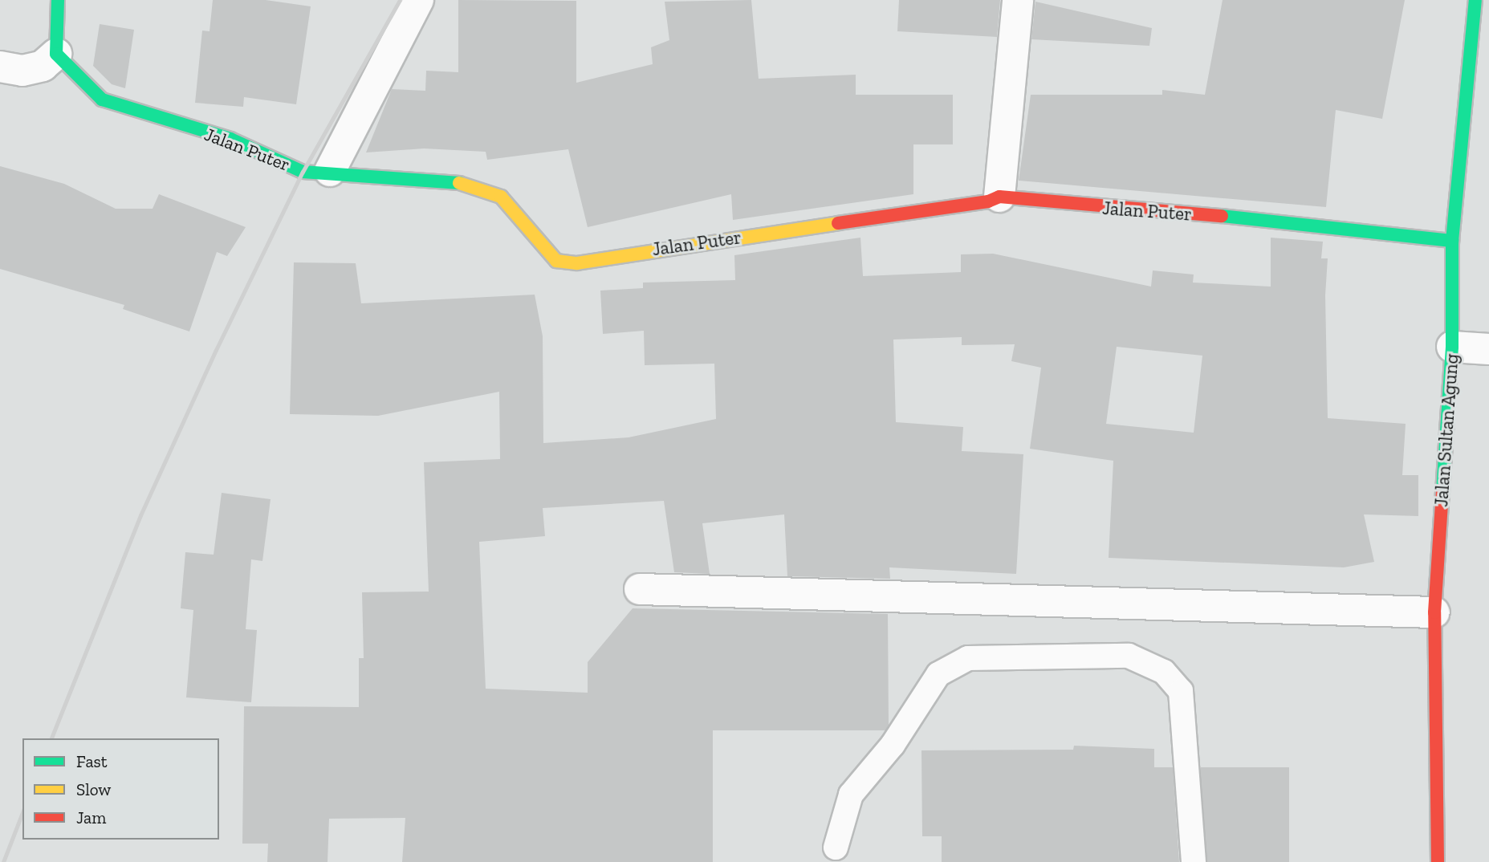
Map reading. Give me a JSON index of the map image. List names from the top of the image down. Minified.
{"streets":{"main road":["Jalan Puter","Jalan Sultan Agung"]},"crossings":[["Jalan Puter","Jalan Sultan Agung"]],"legend":["Fast","Slow","Jam"]}
